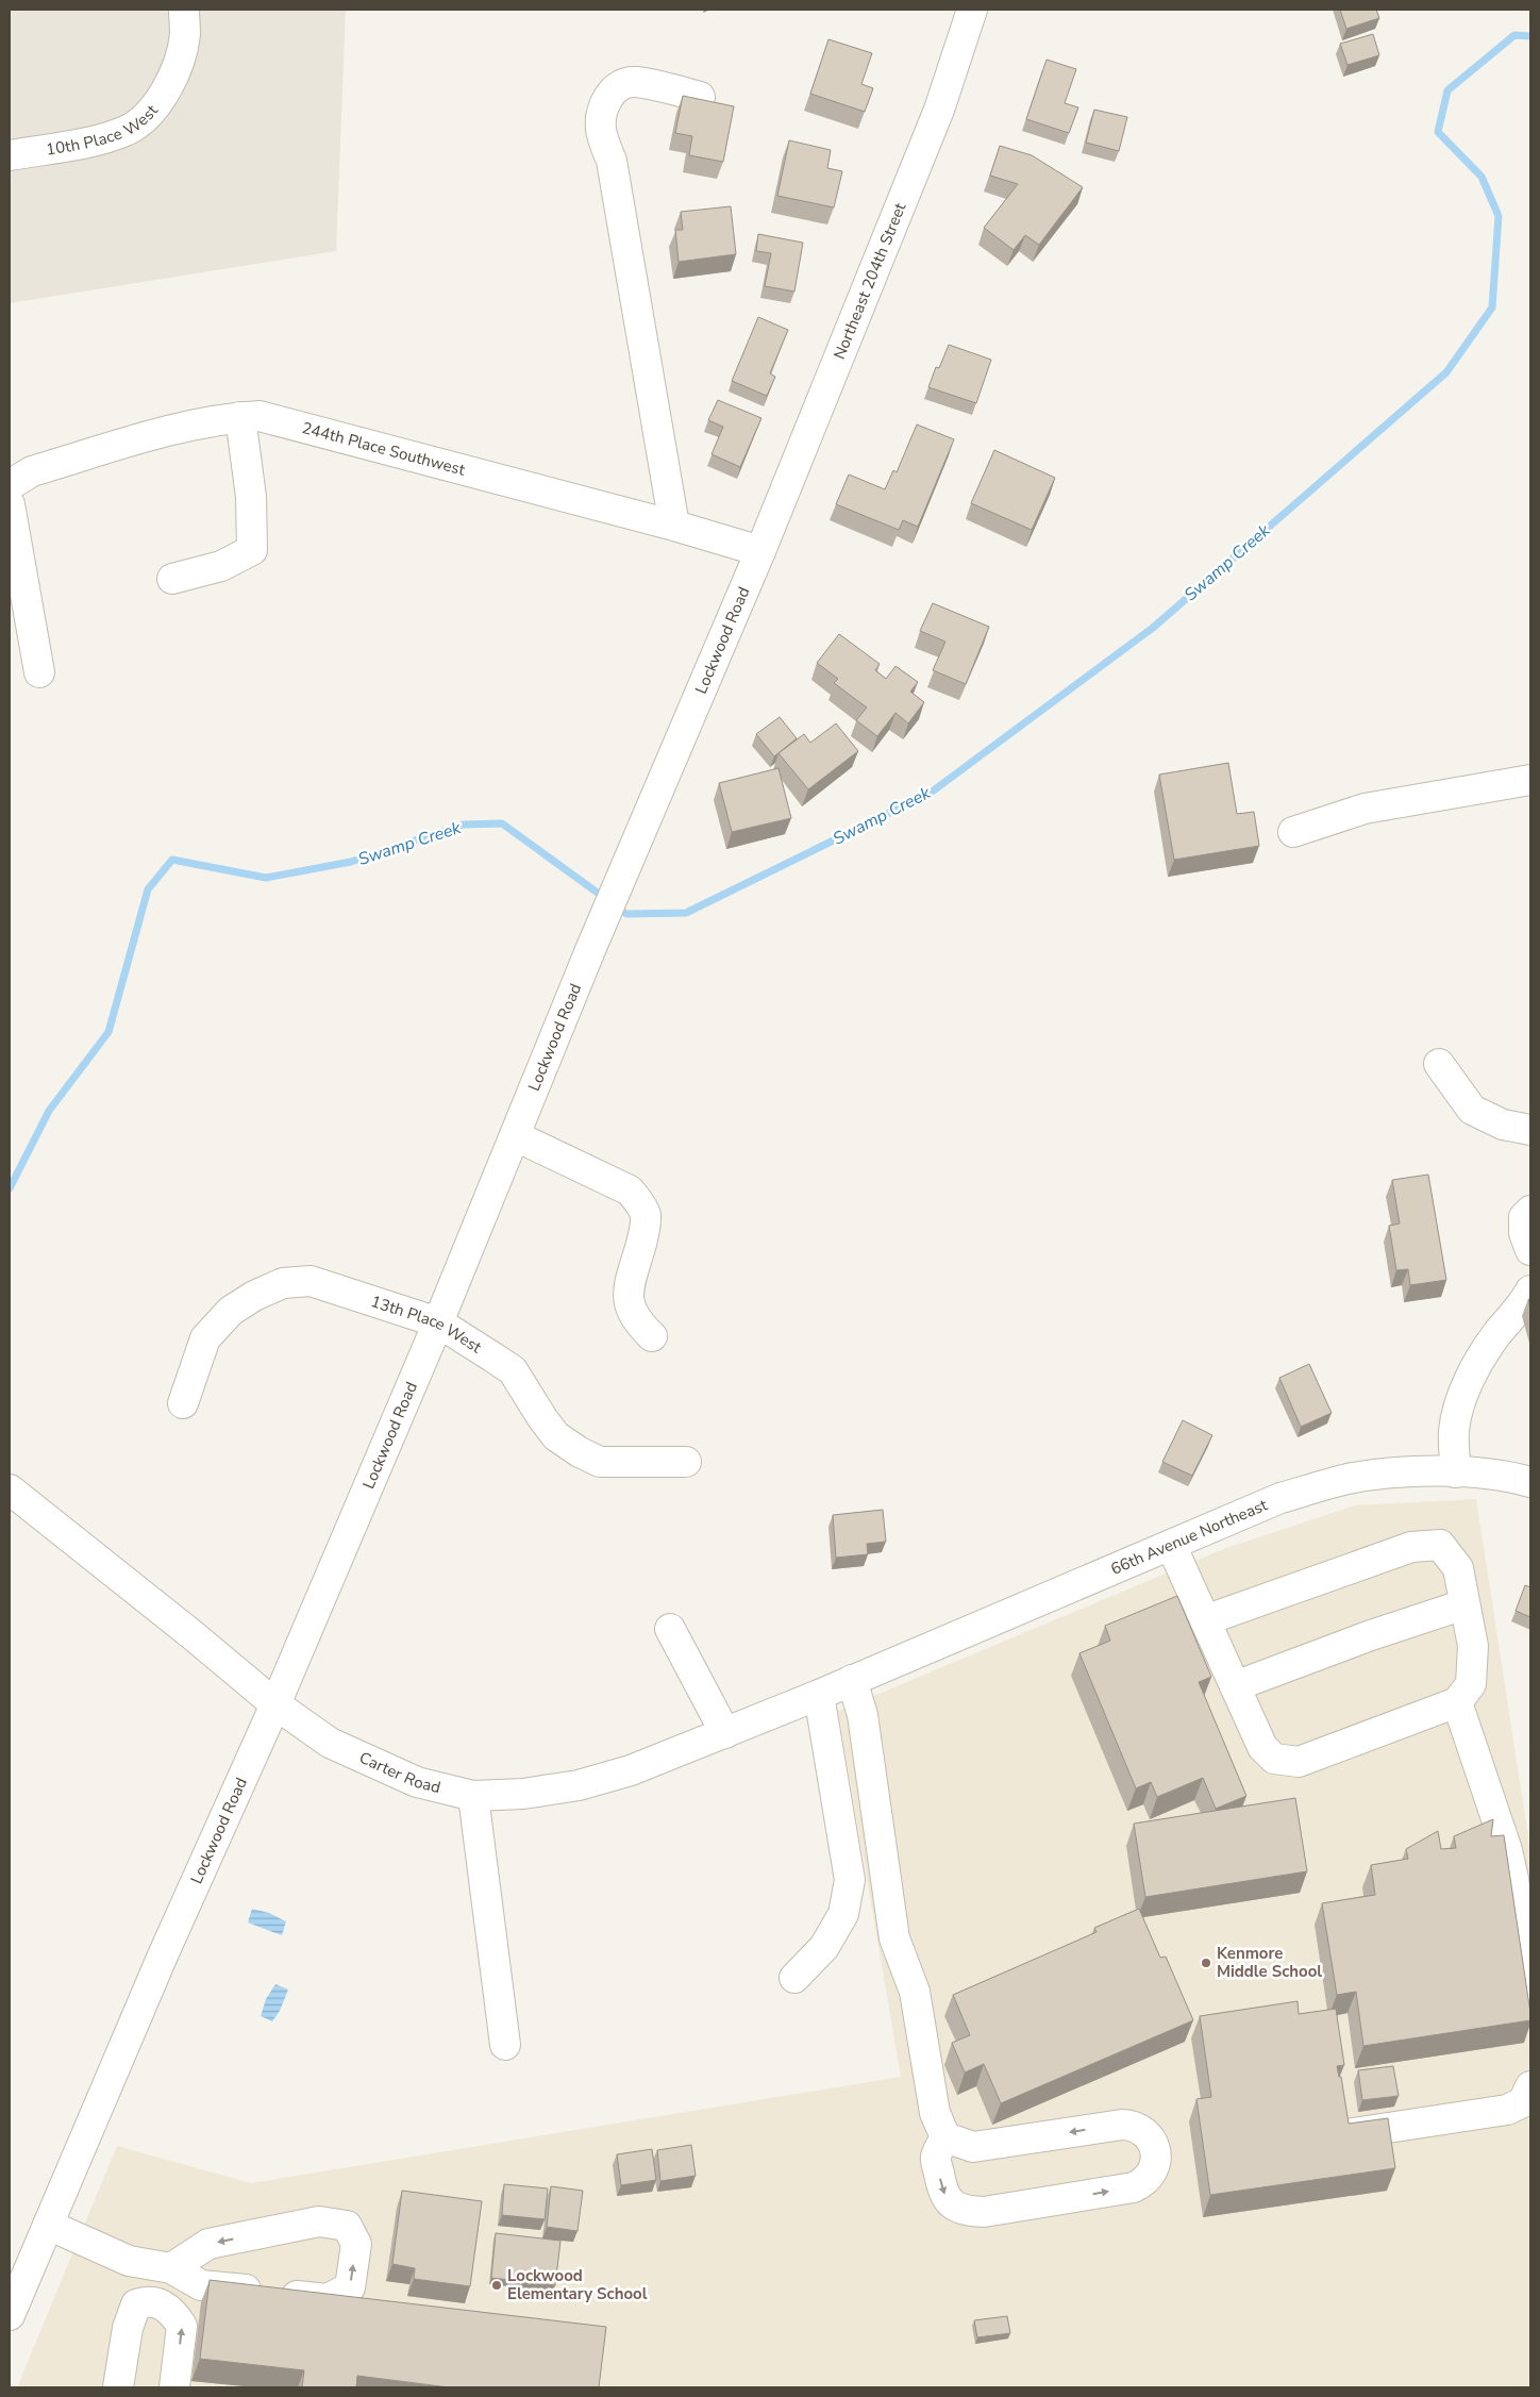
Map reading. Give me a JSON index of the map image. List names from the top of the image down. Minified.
{"streets":{"street":["10th Place West","Northeast 204th Street","244th Place Southwest","Lockwood Road","13th Place West","66th Avenue Northeast","Carter Road"]},"crossings":[["Northeast 204th Street","244th Place Southwest"],["Northeast 204th Street","Lockwood Road"],["244th Place Southwest","Lockwood Road"],["Lockwood Road","13th Place West"],["Lockwood Road","Carter Road"],["66th Avenue Northeast","Carter Road"]],"water":["Swamp Creek"],"places":["Kenmore Middle School","Lockwood Elementary School"]}
